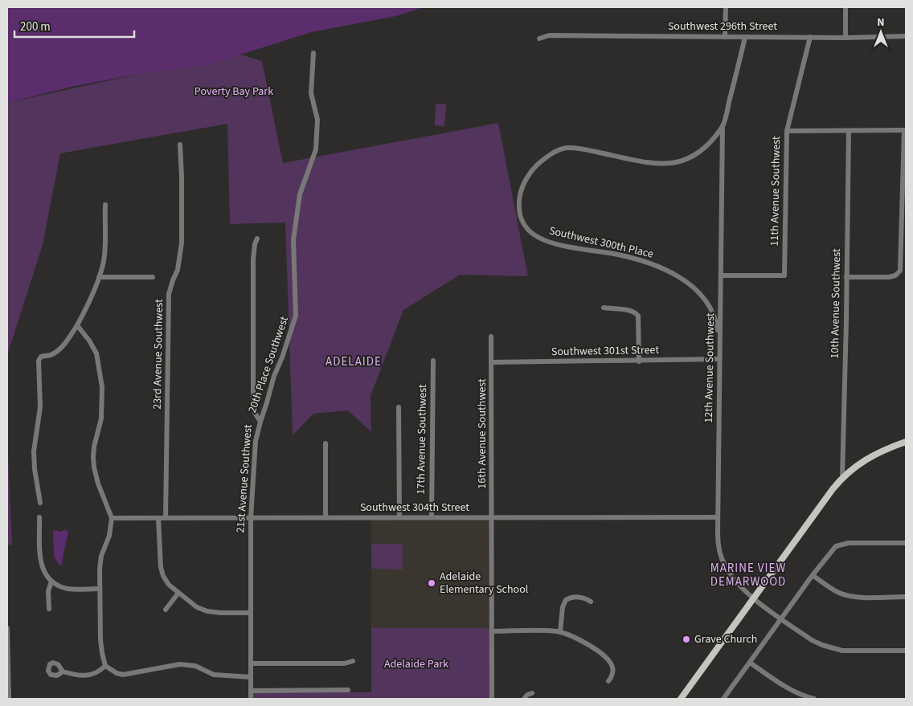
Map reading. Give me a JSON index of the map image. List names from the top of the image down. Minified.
{"streets":{"street":["Southwest 296th Street","11th Avenue Southwest","Southwest 300th Place","10th Avenue Southwest","Southwest 301st Street","23rd Avenue Southwest","20th Place Southwest","12th Avenue Southwest","16th Avenue Southwest","17th Avenue Southwest","21st Avenue Southwest","Southwest 304th Street"]},"crossings":[["Southwest 296th Street","11th Avenue Southwest"],["11th Avenue Southwest","12th Avenue Southwest"],["Southwest 300th Place","12th Avenue Southwest"],["Southwest 301st Street","12th Avenue Southwest"],["Southwest 301st Street","16th Avenue Southwest"],["23rd Avenue Southwest","Southwest 304th Street"],["20th Place Southwest","21st Avenue Southwest"],["12th Avenue Southwest","Southwest 304th Street"],["16th Avenue Southwest","Southwest 304th Street"],["17th Avenue Southwest","Southwest 304th Street"],["21st Avenue Southwest","Southwest 304th Street"]],"districts":["ADELAIDE","MARINE VIEW DEMARWOOD"],"parks":["Poverty Bay Park","Adelaide Park"],"places":["Adelaide Elementary School","Grave Church"],"scale_bar":"200 m","north":"top"}
